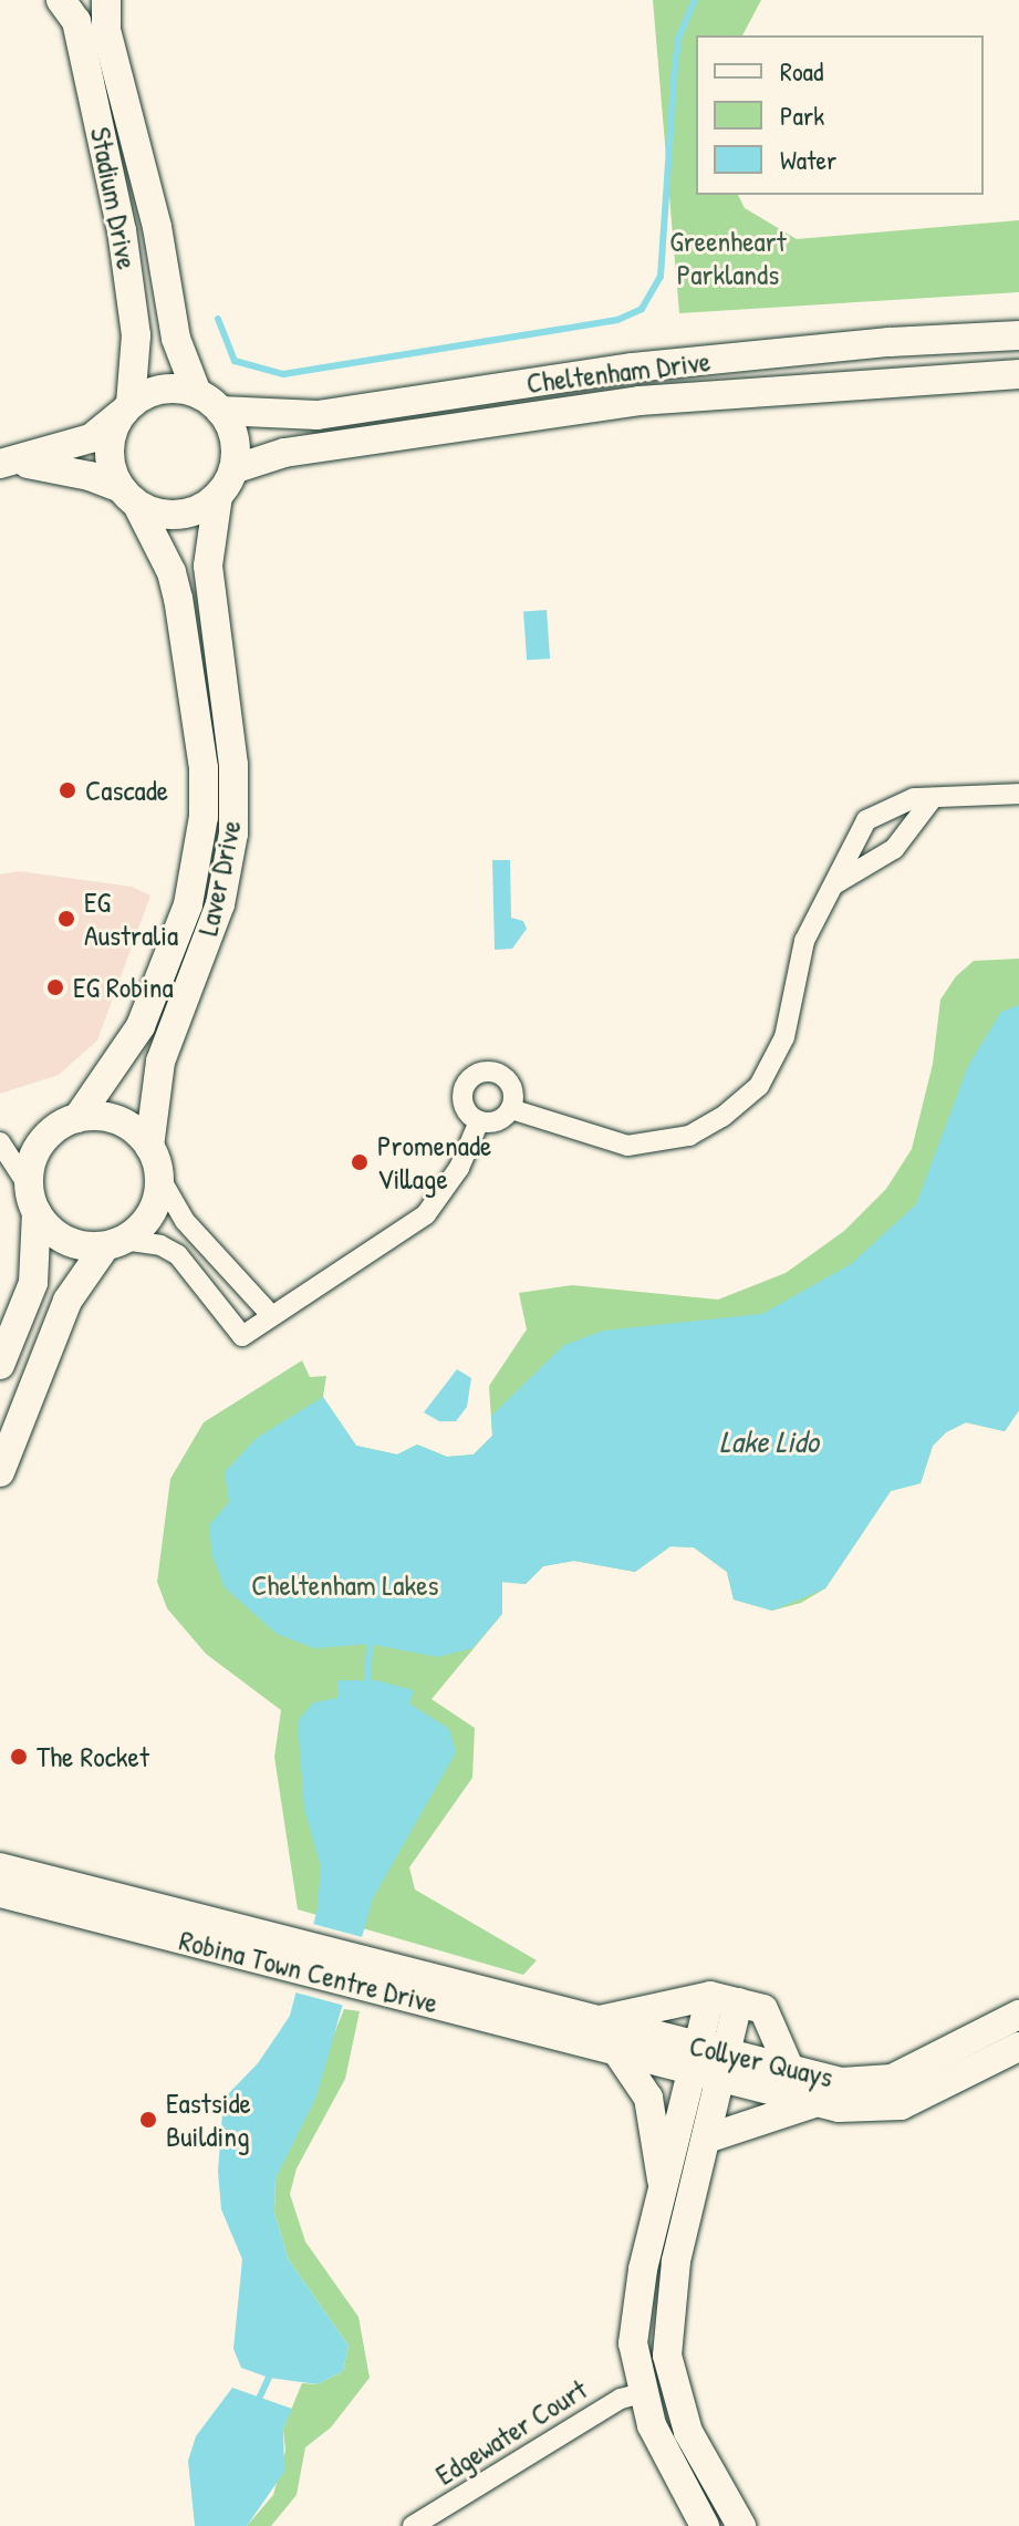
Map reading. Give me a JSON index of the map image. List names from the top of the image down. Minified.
{"streets":{"street":["Stadium Drive","Cheltenham Drive","Laver Drive","Robina Town Centre Drive","Collyer Quays","Edgewater Court"]},"crossings":[["Stadium Drive","Cheltenham Drive"],["Stadium Drive","Laver Drive"],["Cheltenham Drive","Laver Drive"],["Robina Town Centre Drive","Collyer Quays"]],"water":["Lake Lido"],"parks":["Greenheart Parklands","Cheltenham Lakes"],"places":["Cascade","EG Australia","EG Robina","Promenade Village","The Rocket","Eastside Building"],"legend":["Road","Park","Water"]}
